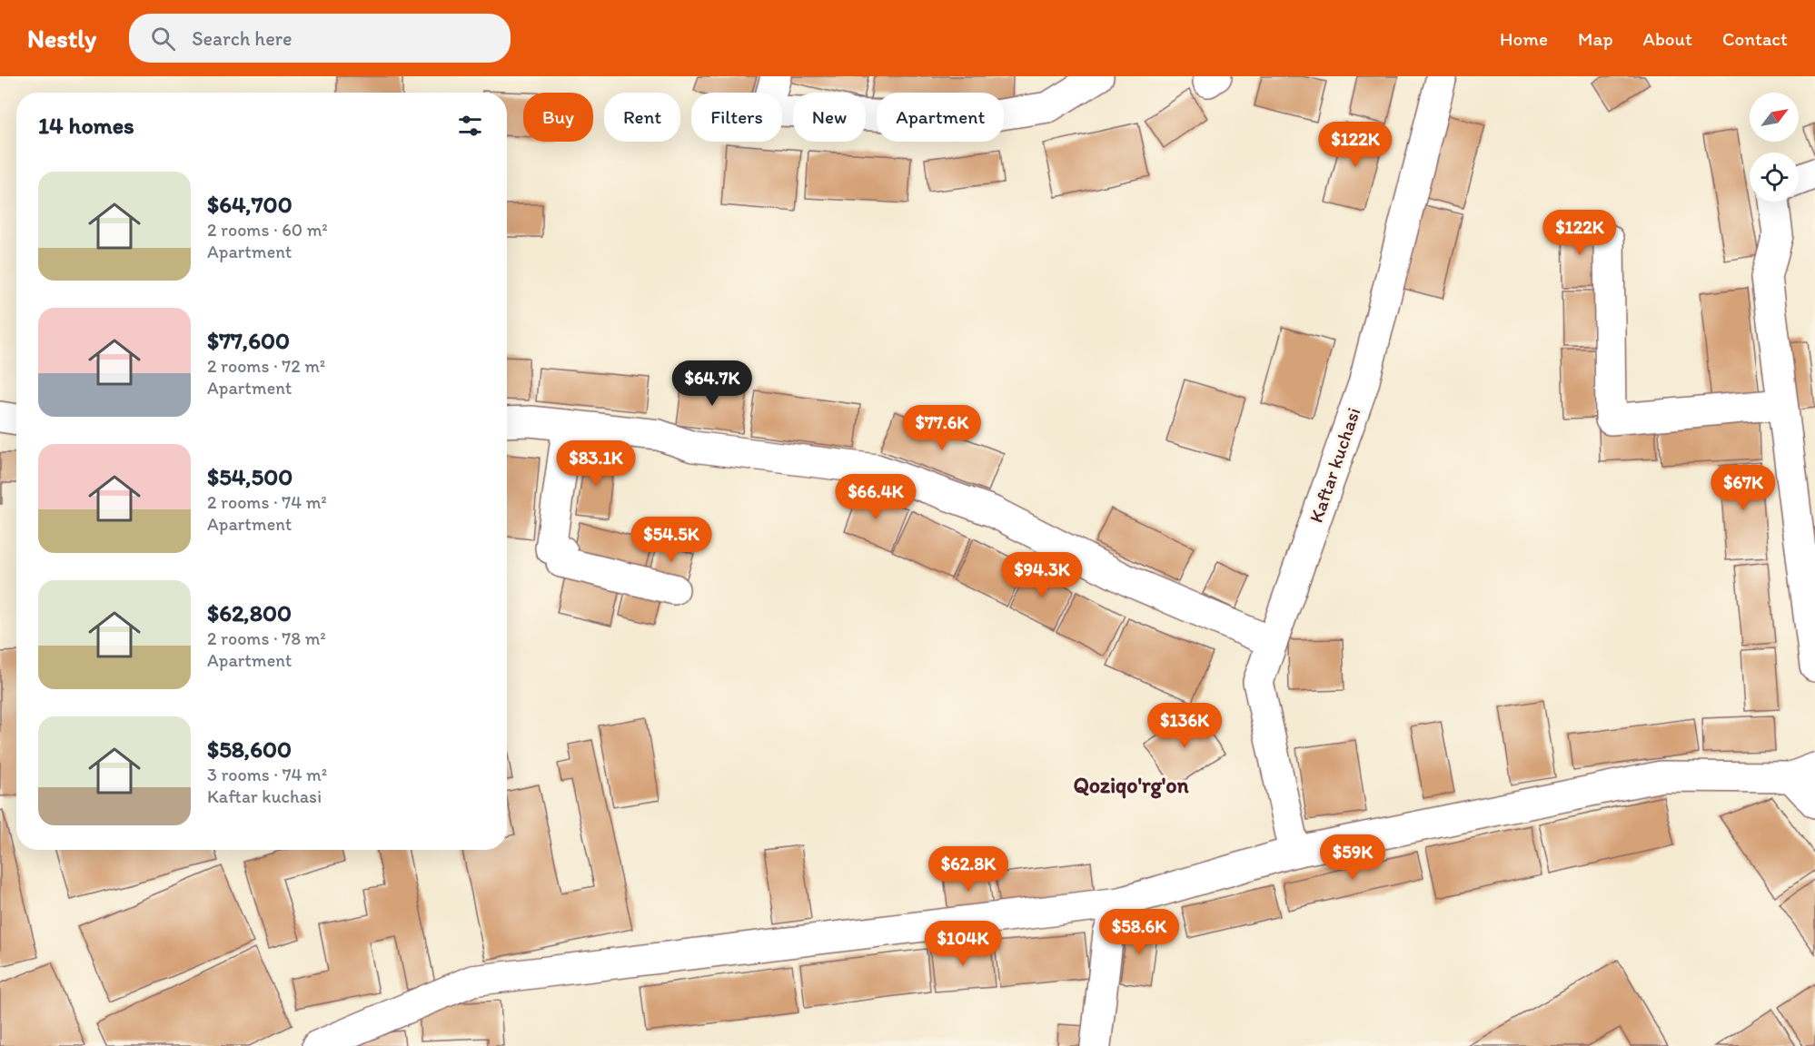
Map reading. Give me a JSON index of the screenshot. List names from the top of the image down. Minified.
{"streets":{"street":["Kaftar kuchasi"]},"districts":["Qoziqo'rg'on"],"north":"top right","page":{"header":"Nestly","search":"Search here","nav":["Home","Map","About","Contact"],"chip":["Buy","Rent","Filters","New","Apartment"],"heading":"14 homes","price":["$122K","$122K","$64.7K","$77.6K","$83.1K","$67K","$66.4K","$54.5K","$94.3K","$136K","$59K","$62.8K","$58.6K","$104K"],"list":[{"name":"$64,700","note":"2 rooms · 60 m² · Apartment"},{"name":"$77,600","note":"2 rooms · 72 m² · Apartment"},{"name":"$54,500","note":"2 rooms · 74 m² · Apartment"},{"name":"$62,800","note":"2 rooms · 78 m² · Apartment"},{"name":"$58,600","note":"3 rooms · 74 m² · Kaftar kuchasi"}]}}
